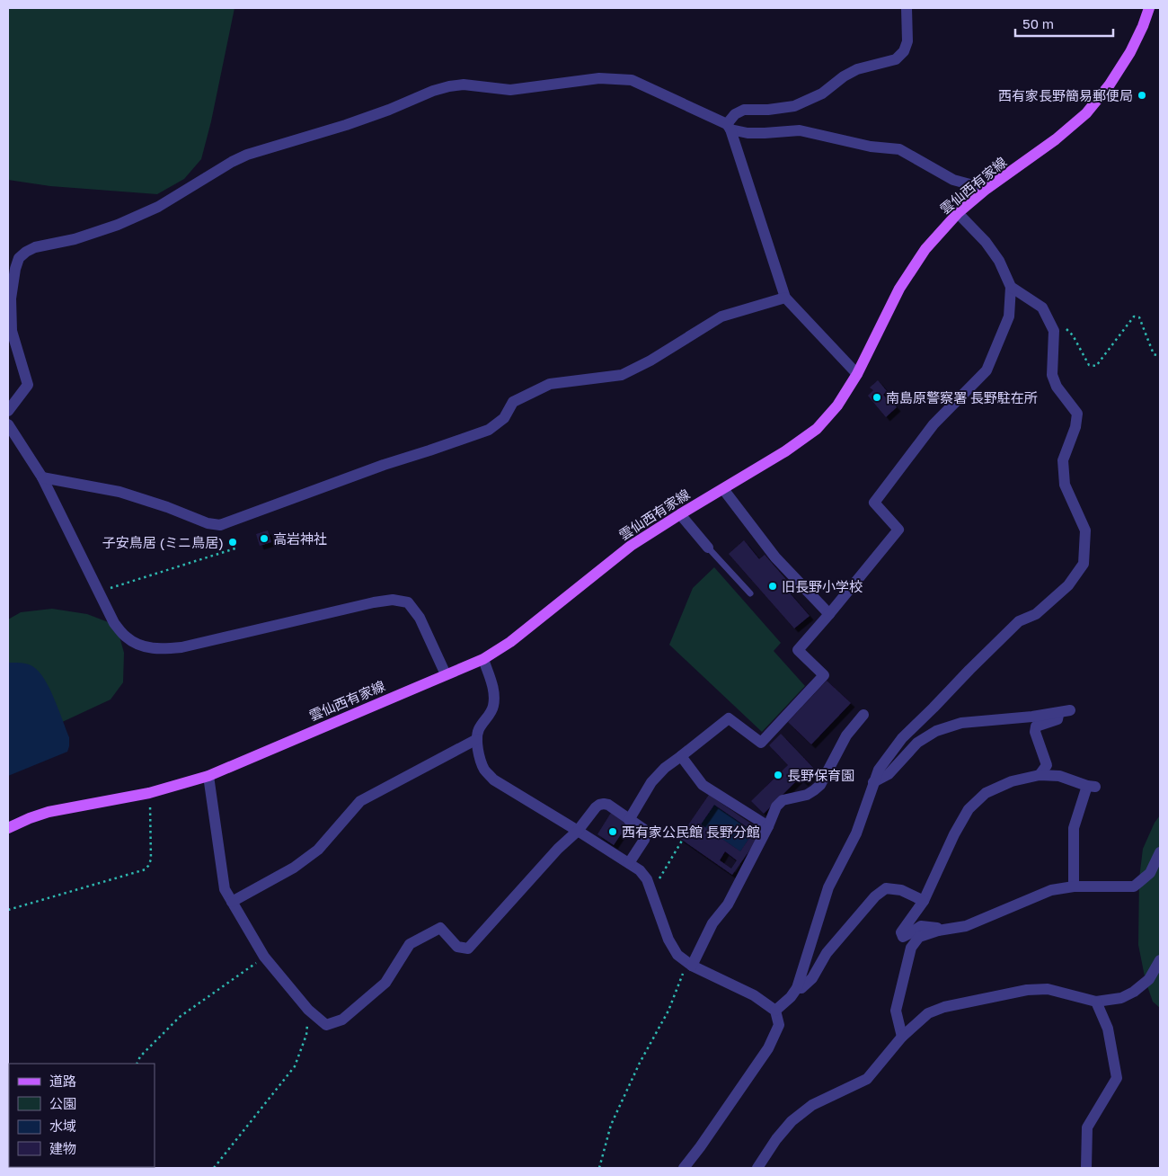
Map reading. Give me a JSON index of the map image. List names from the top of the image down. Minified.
{"streets":{"main road":["雲仙西有家線"]},"places":["西有家長野簡易郵便局","南島原警察署 長野駐在所","高岩神社","子安鳥居 (ミニ鳥居)","旧長野小学校","長野保育園","西有家公民館 長野分館"],"legend":["道路","公園","水域","建物"],"scale_bar":"50 m"}
